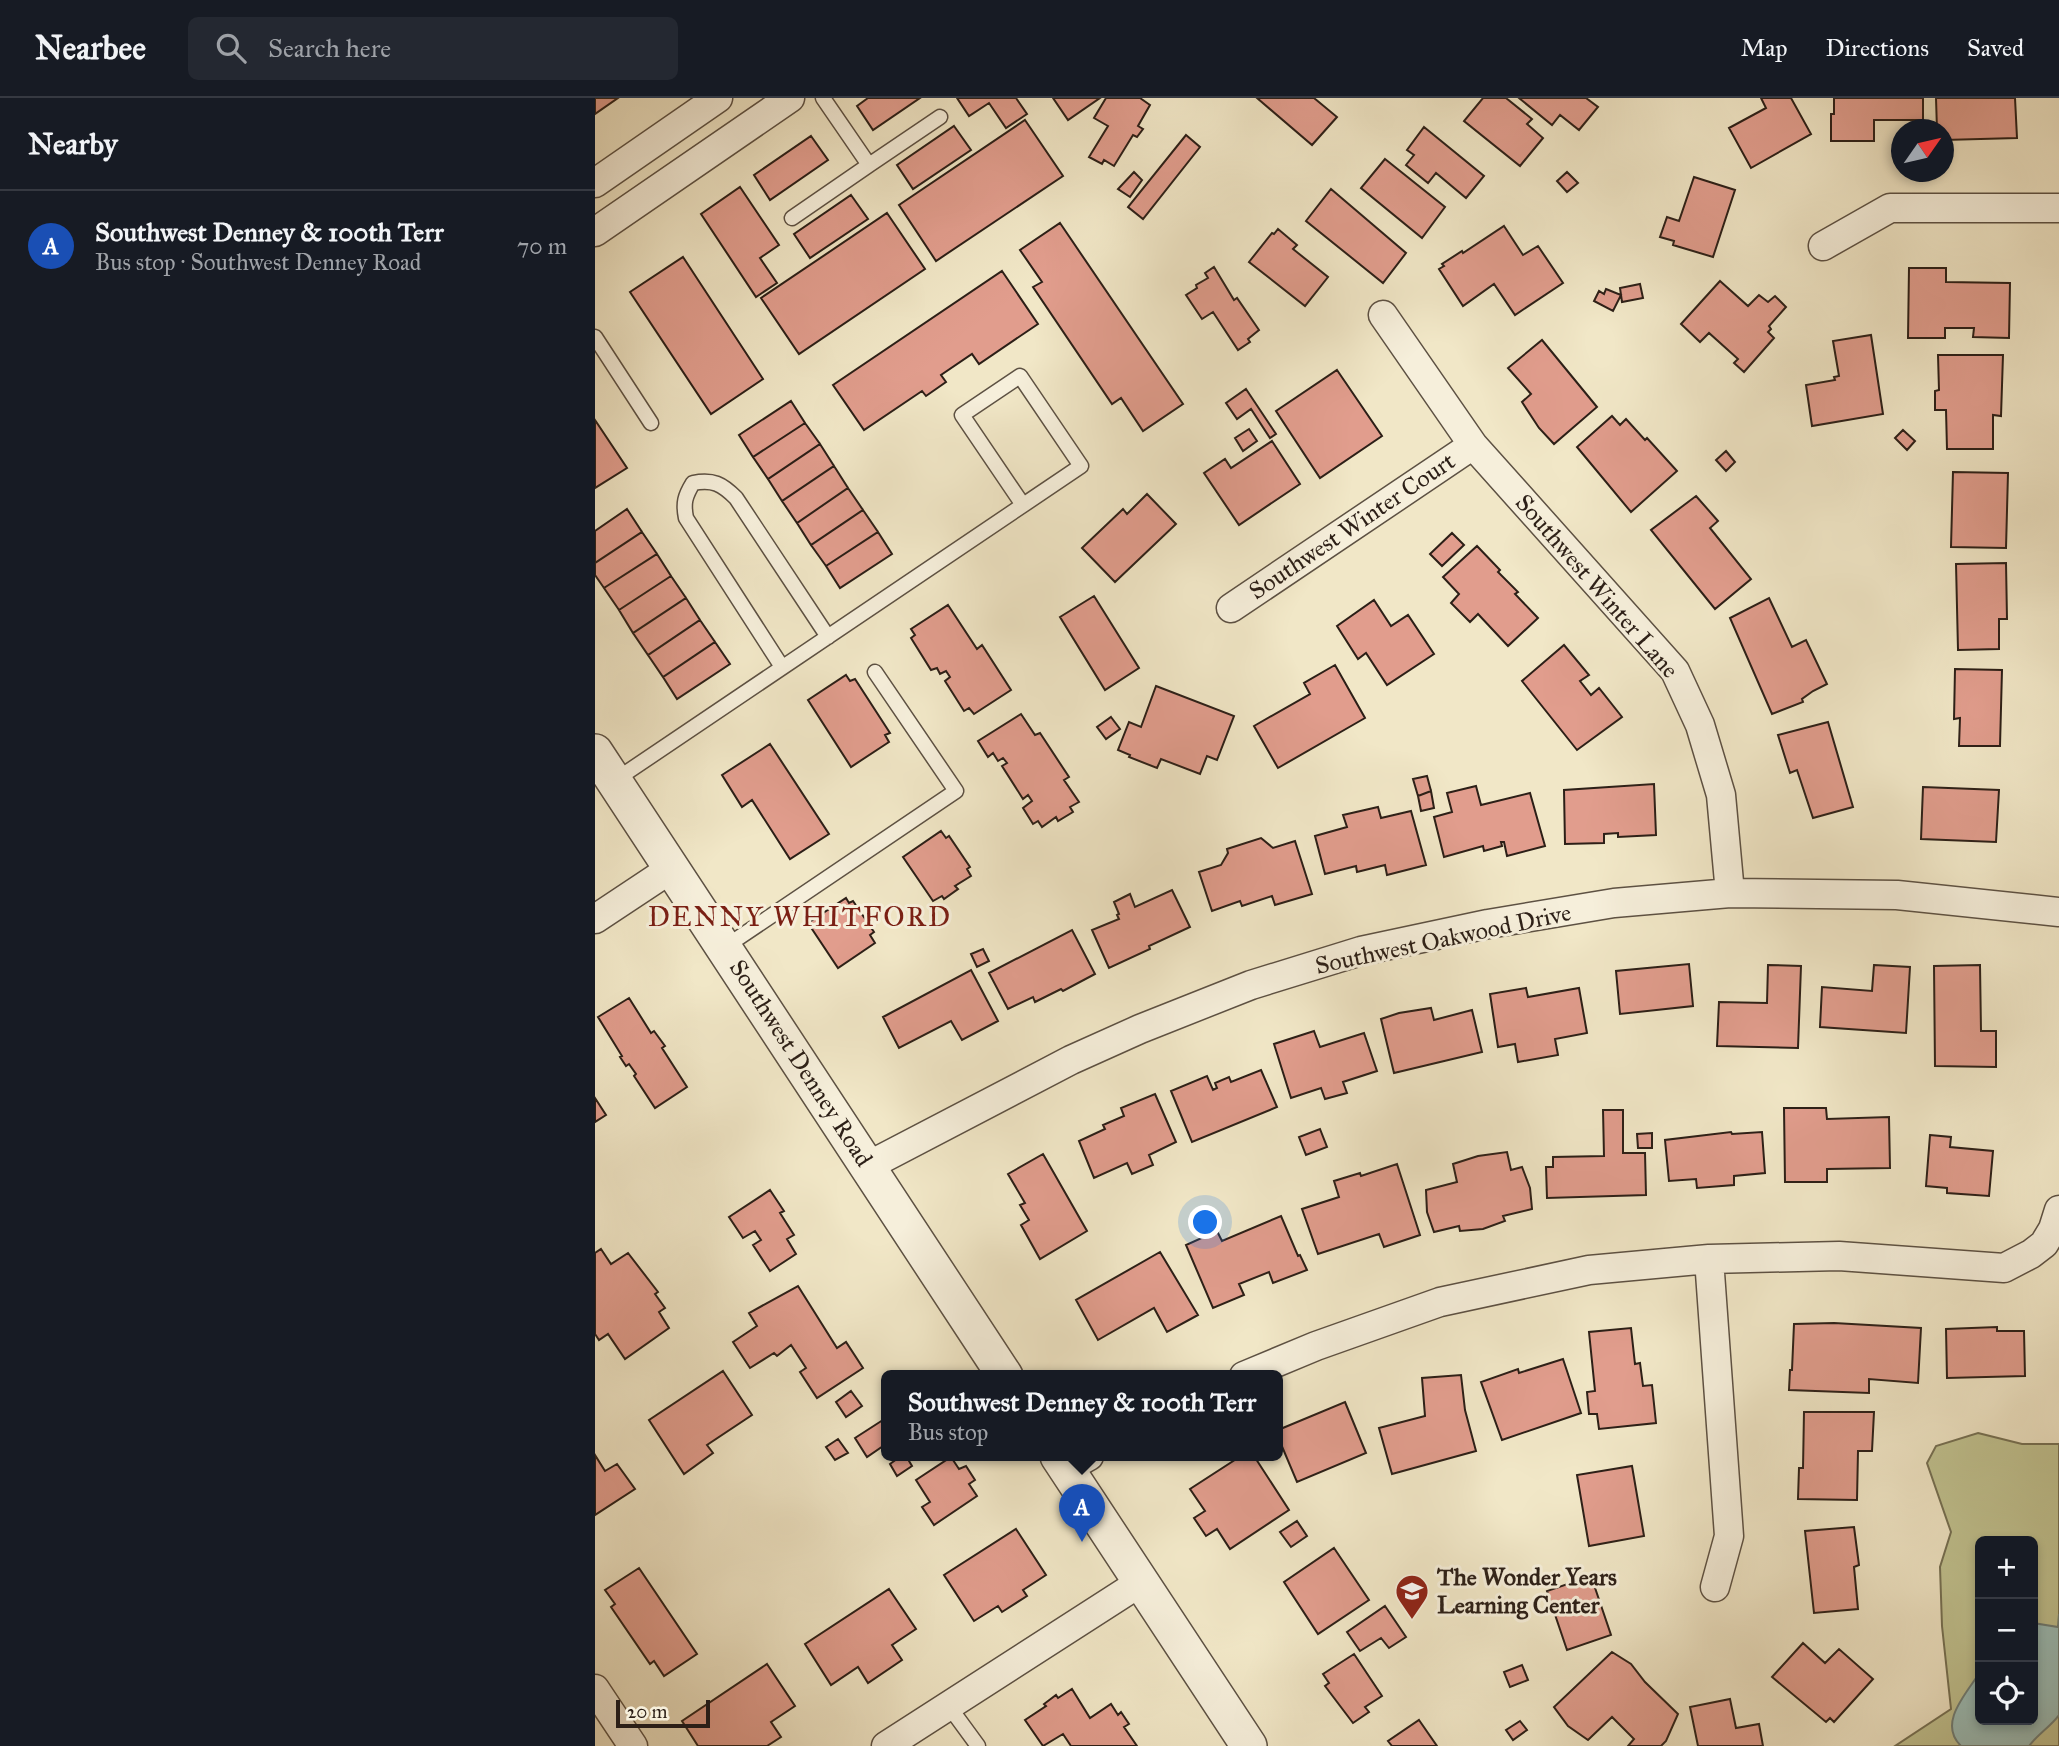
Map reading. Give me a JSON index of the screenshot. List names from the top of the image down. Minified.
{"streets":{"street":["Southwest Winter Court","Southwest Winter Lane","Southwest Oakwood Drive","Southwest Denney Road"]},"crossings":[["Southwest Winter Court","Southwest Winter Lane"],["Southwest Winter Lane","Southwest Oakwood Drive"],["Southwest Oakwood Drive","Southwest Denney Road"]],"districts":["DENNY WHITFORD"],"places":{"school or university":["The Wonder Years Learning Center"]},"scale_bar":"20 m","north":"top right","page":{"header":"Nearbee","search":"Search here","nav":["Map","Directions","Saved"],"heading":"Nearby","list":[{"mark":"A","name":"Southwest Denney & 100th Terr","note":"Bus stop · Southwest Denney Road","value":"70 m"}],"popup":["Southwest Denney & 100th Terr","Bus stop"],"pins":"A","map_buttons":["+","−"],"scale":"20 m"}}
